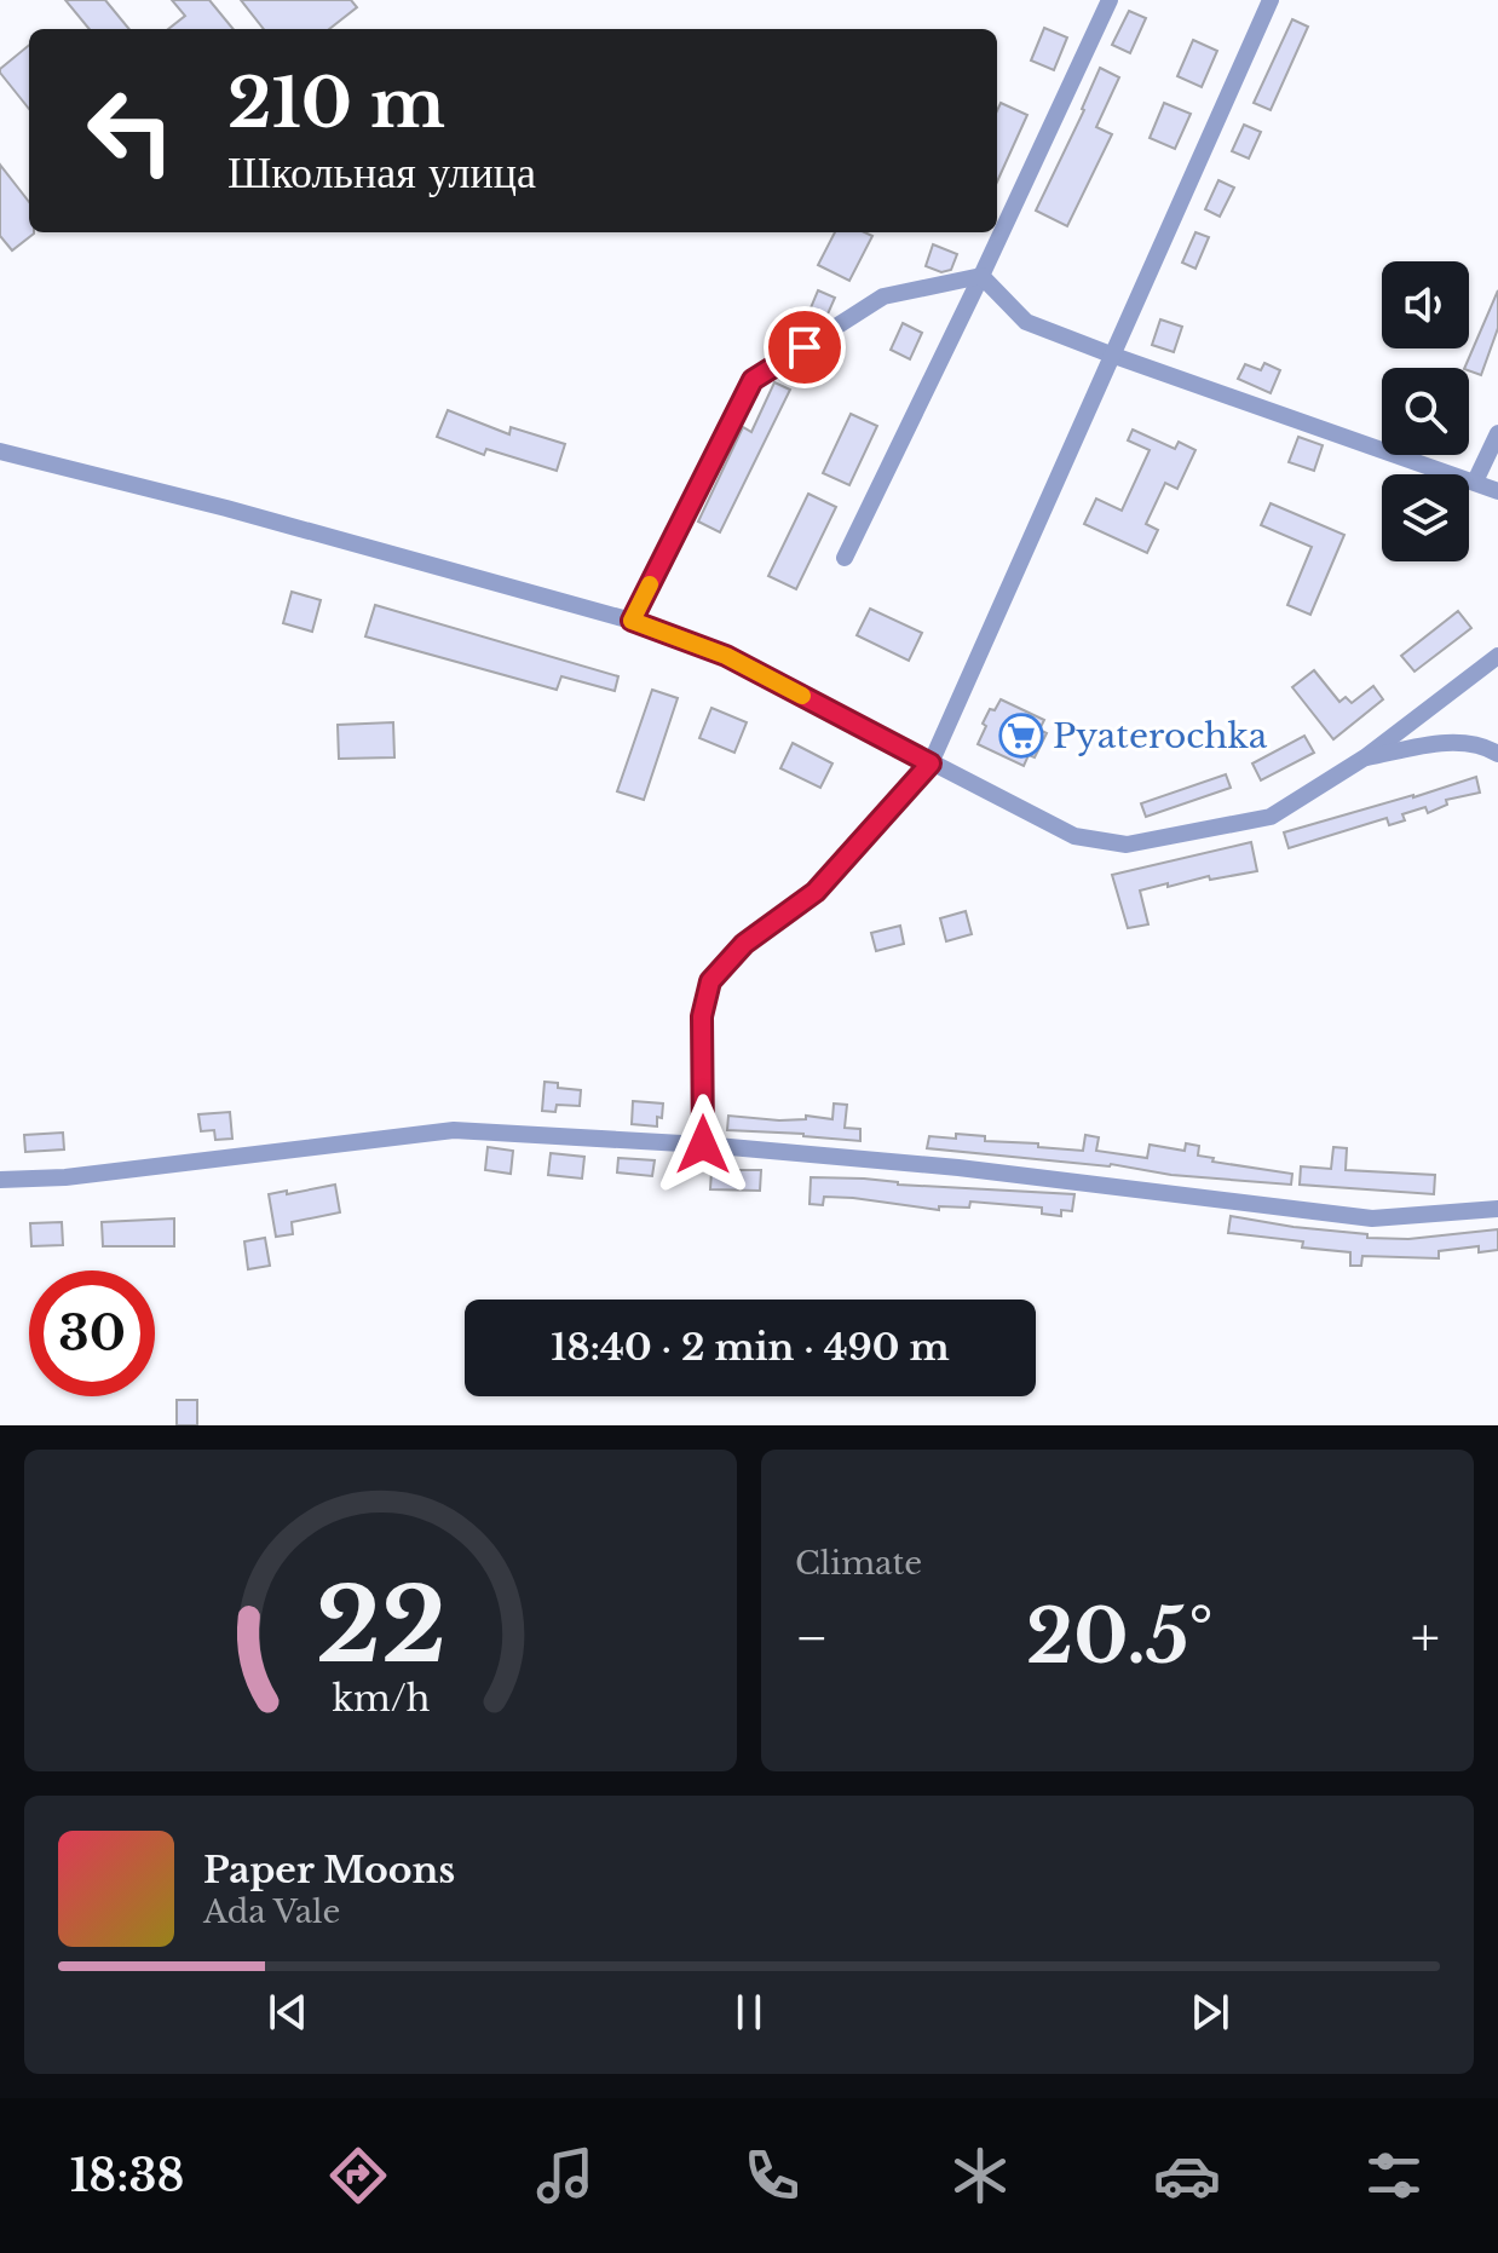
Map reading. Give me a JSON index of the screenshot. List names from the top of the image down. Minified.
{"places":{"supermarket":["Pyaterochka"]},"page":{"turn":["210 m","Школьная улица"],"limit":"30","trip":"18:40 · 2 min · 490 m","tile":"Climate","heat":["−","20.5°","+"],"song":["Paper Moons","Ada Vale"],"tabs":"18:38","gauge":["22","km/h"]}}
